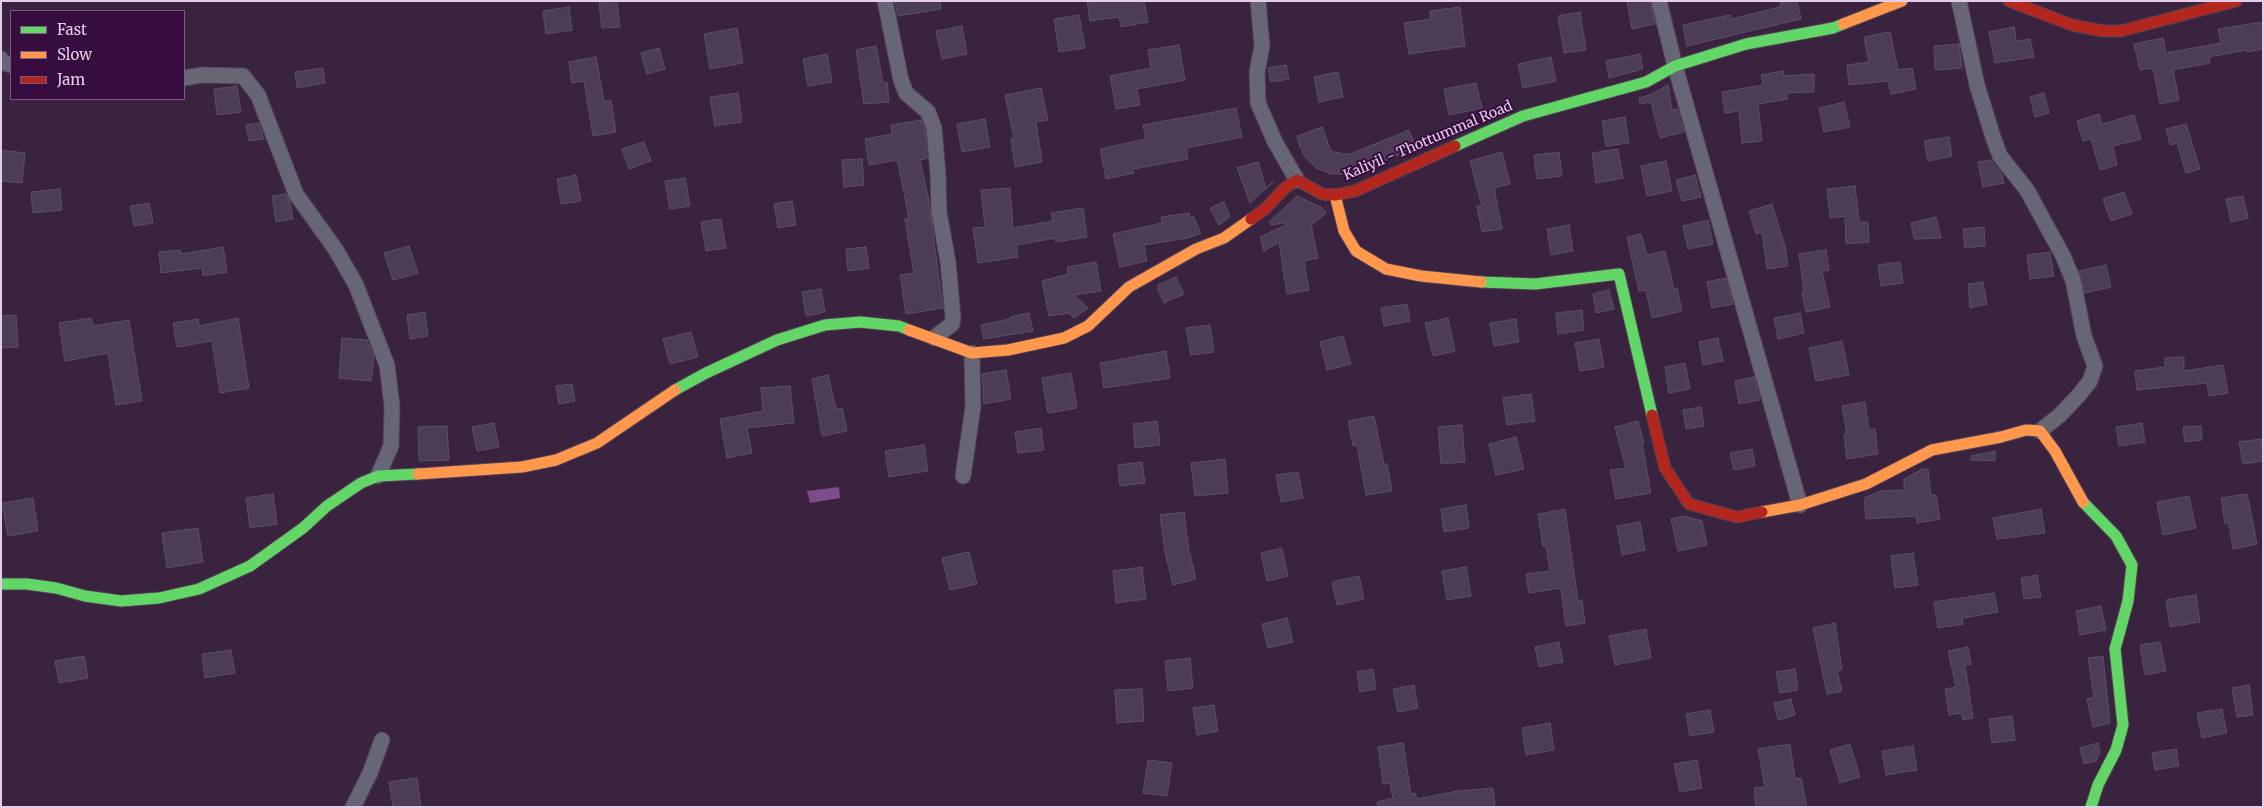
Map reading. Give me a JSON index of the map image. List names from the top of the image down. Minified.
{"streets":{"main road":["Kaliyil - Thottummal Road"]},"legend":["Fast","Slow","Jam"]}
